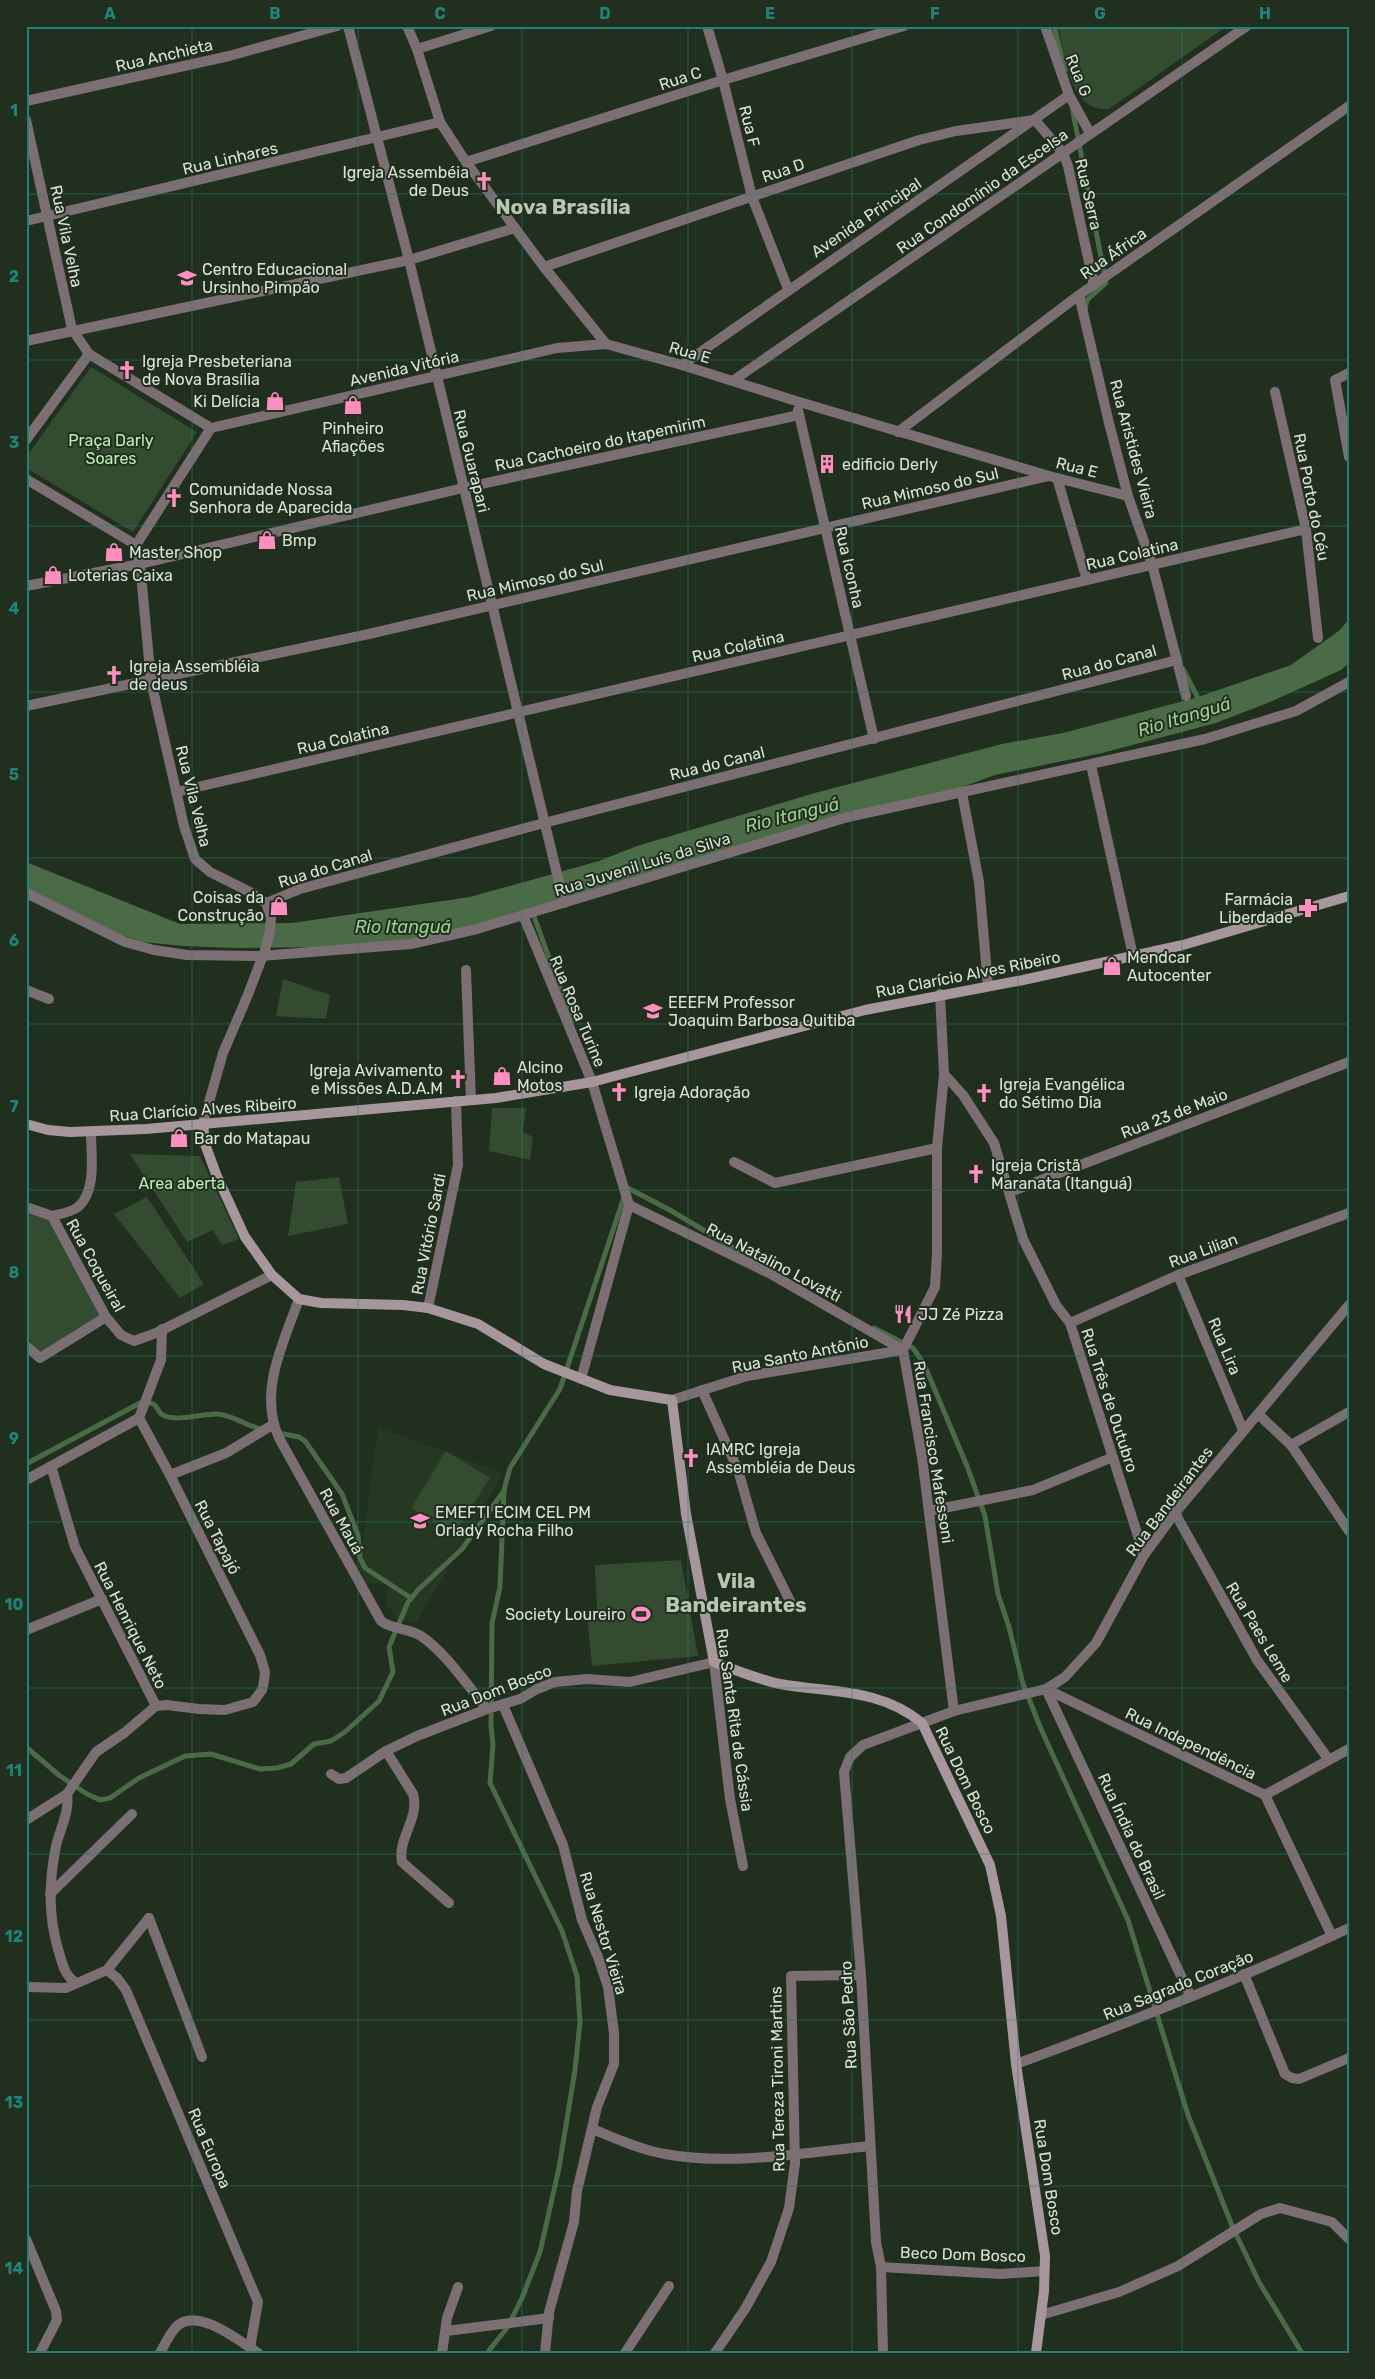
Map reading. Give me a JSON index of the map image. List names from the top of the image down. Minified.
{"streets":{"street":["Rua Anchieta","Rua G","Rua C","Rua F","Rua Linhares","Rua D","Rua Condomínio da Escelsa","Rua Serra","Avenida Principal","Rua Vila Velha","Rua África","Rua E","Avenida Vitória","Rua Cachoeiro do Itapemirim","Rua Aristides Vieira","Rua Guarapari","Rua Mimoso do Sul","Rua Porto do Céu","Rua Colatina","Rua Iconha","Rua do Canal","Rua Juvenil Luís da Silva","Rua Clarício Alves Ribeiro","Rua Rosa Turine","Rua 23 de Maio","Rua Vitório Sardi","Rua Lilian","Rua Natalino Lovatti","Rua Coqueiral","Rua Lira","Rua Santo Antônio","Rua Três de Outubro","Rua Francisco Mafessoni","Rua Bandeirantes","Rua Mauá","Rua Tapajó","Rua Henrique Neto","Rua Paes Leme","Rua Dom Bosco","Rua Santa Rita de Cássia","Rua Independência","Rua Índia do Brasil","Rua Nestor Vieira","Rua Sagrado Coração","Rua São Pedro","Rua Tereza Tironi Martins","Rua Europa","Beco Dom Bosco"]},"crossings":[["Rua G","Rua Condomínio da Escelsa"],["Rua G","Avenida Principal"],["Rua C","Rua F"],["Rua F","Rua D"],["Rua F","Avenida Principal"],["Rua Linhares","Rua Vila Velha"],["Rua Linhares","Rua Guarapari"],["Rua D","Rua Serra"],["Rua D","Avenida Principal"],["Rua Condomínio da Escelsa","Rua Serra"],["Rua Condomínio da Escelsa","Rua E"],["Rua Serra","Avenida Principal"],["Rua Serra","Rua África"],["Avenida Principal","Rua E"],["Rua Vila Velha","Rua Cachoeiro do Itapemirim"],["Rua Vila Velha","Rua Mimoso do Sul"],["Rua Vila Velha","Rua Colatina"],["Rua Vila Velha","Rua do Canal"],["Rua África","Rua E"],["Rua África","Rua Aristides Vieira"],["Rua E","Avenida Vitória"],["Rua E","Rua Aristides Vieira"],["Rua E","Rua Mimoso do Sul"],["Rua E","Rua Iconha"],["Avenida Vitória","Rua Guarapari"],["Rua Cachoeiro do Itapemirim","Rua Guarapari"],["Rua Cachoeiro do Itapemirim","Rua Iconha"],["Rua Aristides Vieira","Rua Colatina"],["Rua Aristides Vieira","Rua do Canal"],["Rua Guarapari","Rua Mimoso do Sul"],["Rua Guarapari","Rua Colatina"],["Rua Guarapari","Rua do Canal"],["Rua Guarapari","Rua Juvenil Luís da Silva"],["Rua Mimoso do Sul","Rua Iconha"],["Rua Porto do Céu","Rua Colatina"],["Rua Colatina","Rua Iconha"],["Rua Iconha","Rua do Canal"],["Rua Juvenil Luís da Silva","Rua Rosa Turine"],["Rua Clarício Alves Ribeiro","Rua Rosa Turine"],["Rua Clarício Alves Ribeiro","Rua Vitório Sardi"],["Rua Clarício Alves Ribeiro","Rua Francisco Mafessoni"],["Rua Rosa Turine","Rua Natalino Lovatti"],["Rua 23 de Maio","Rua Três de Outubro"],["Rua Vitório Sardi","Rua Santo Antônio"],["Rua Lilian","Rua Lira"],["Rua Lilian","Rua Três de Outubro"],["Rua Natalino Lovatti","Rua Santo Antônio"],["Rua Natalino Lovatti","Rua Francisco Mafessoni"],["Rua Lira","Rua Bandeirantes"],["Rua Santo Antônio","Rua Francisco Mafessoni"],["Rua Santo Antônio","Rua Mauá"],["Rua Santo Antônio","Rua Santa Rita de Cássia"],["Rua Três de Outubro","Rua Francisco Mafessoni"],["Rua Três de Outubro","Rua Bandeirantes"],["Rua Francisco Mafessoni","Rua Bandeirantes"],["Rua Bandeirantes","Rua Paes Leme"],["Rua Bandeirantes","Rua Dom Bosco"],["Rua Bandeirantes","Rua Independência"],["Rua Bandeirantes","Rua Índia do Brasil"],["Rua Bandeirantes","Rua São Pedro"],["Rua Mauá","Rua Dom Bosco"],["Rua Tapajó","Rua Henrique Neto"],["Rua Paes Leme","Rua Independência"],["Rua Dom Bosco","Rua Santa Rita de Cássia"],["Rua Dom Bosco","Rua Nestor Vieira"],["Rua Dom Bosco","Rua Sagrado Coração"],["Rua Dom Bosco","Rua São Pedro"],["Rua Dom Bosco","Beco Dom Bosco"],["Rua Independência","Rua Índia do Brasil"],["Rua Índia do Brasil","Rua Sagrado Coração"],["Rua São Pedro","Rua Tereza Tironi Martins"],["Rua São Pedro","Beco Dom Bosco"]],"districts":["Nova Brasília","Vila Bandeirantes"],"water":["Rio Itanguá"],"parks":["Praça Darly Soares","Area aberta"],"places":{"church":["Igreja Assembéia de Deus","Igreja Presbeteriana de Nova Brasília","Comunidade Nossa Senhora de Aparecida","Igreja Assembléia de deus","Igreja Avivamento e Missões A.D.A.M","Igreja Adoração","Igreja Evangélica do Sétimo Dia","Igreja Cristã Maranata (Itanguá)","IAMRC Igreja Assembléia de Deus"],"school or university":["Centro Educacional Ursinho Pimpão","EEEFM Professor Joaquim Barbosa Quitiba","EMEFTI ECIM CEL PM Orlady Rocha Filho"],"shop":["Ki Delícia","Pinheiro Afiações","Bmp","Master Shop","Loterias Caixa","Coisas da Construção","Mendcar Autocenter","Alcino Motos","Bar do Matapau"],"building":["edificio Derly"],"pharmacy":["Farmácia Liberdade"],"restaurant":["JJ Zé Pizza"],"sports":["Society Loureiro"]},"grid":{"columns":["A","B","C","D","E","F","G","H"],"rows":["1","2","3","4","5","6","7","8","9","10","11","12","13","14"]}}
